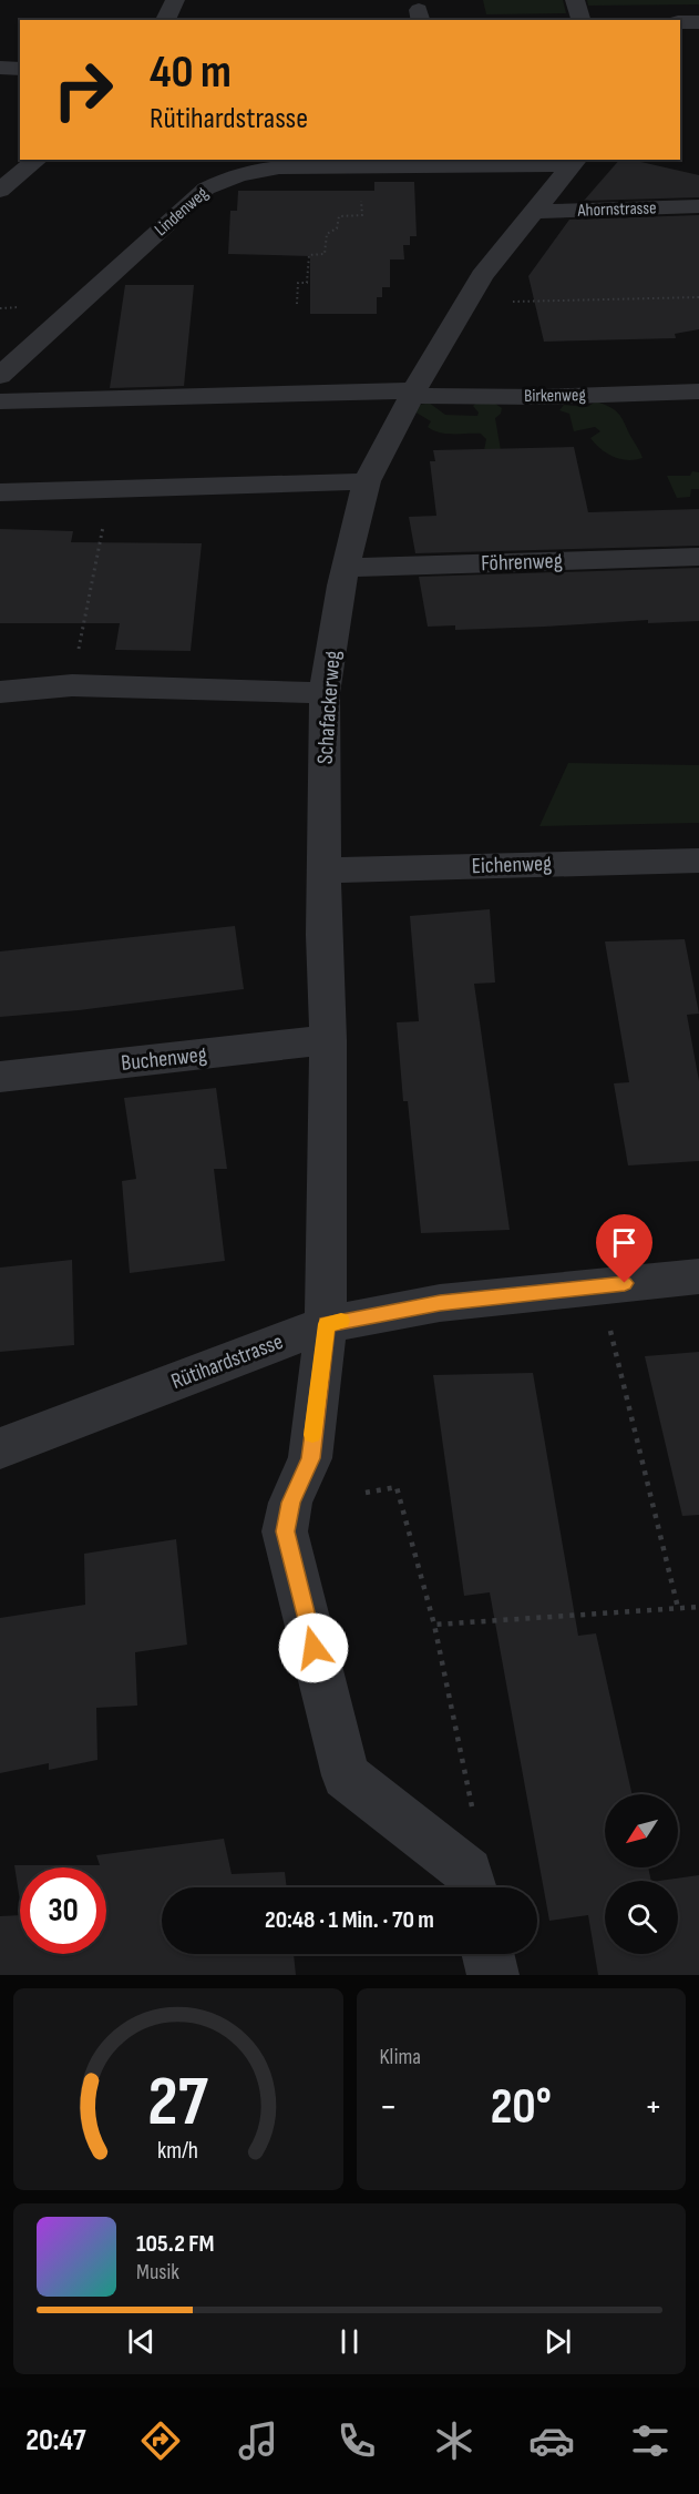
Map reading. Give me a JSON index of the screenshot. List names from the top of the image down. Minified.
{"streets":{"street":["Ahornstrasse","Lindenweg","Birkenweg","Föhrenweg","Schafackerweg","Eichenweg","Buchenweg","Rütihardstrasse"]},"crossings":[["Ahornstrasse","Schafackerweg"],["Lindenweg","Schafackerweg"],["Birkenweg","Schafackerweg"],["Föhrenweg","Schafackerweg"],["Schafackerweg","Eichenweg"],["Schafackerweg","Buchenweg"],["Schafackerweg","Rütihardstrasse"]],"north":"bottom left","page":{"turn":["40 m","Rütihardstrasse"],"limit":"30","trip":"20:48 · 1 Min. · 70 m","tile":"Klima","heat":["−","20°","+"],"song":["105.2 FM","Musik"],"tabs":"20:47","gauge":["27","km/h"]}}
